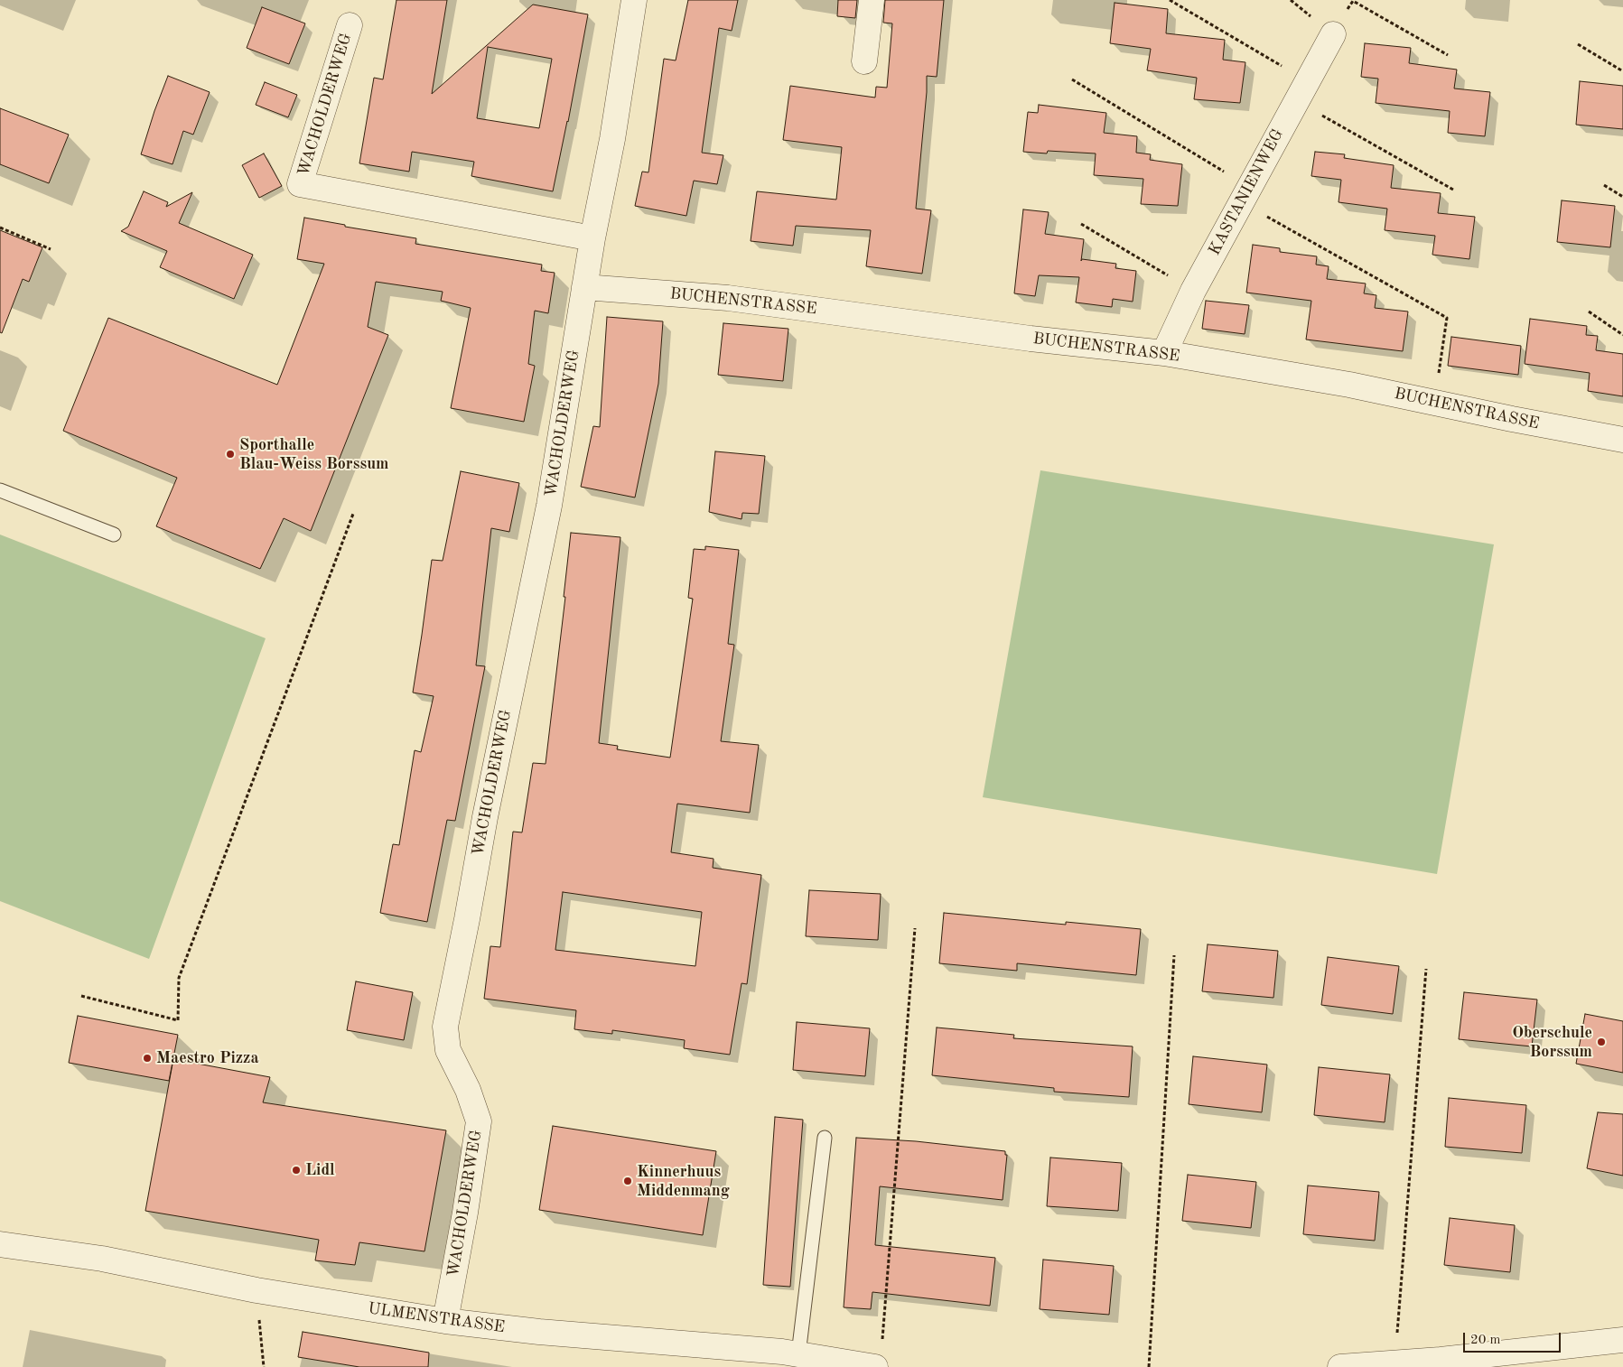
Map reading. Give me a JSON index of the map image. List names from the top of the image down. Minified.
{"streets":{"street":["WACHOLDERWEG","KASTANIENWEG","BUCHENSTRASSE","ULMENSTRASSE"]},"crossings":[["WACHOLDERWEG","BUCHENSTRASSE"],["WACHOLDERWEG","ULMENSTRASSE"],["KASTANIENWEG","BUCHENSTRASSE"]],"places":["Sporthalle Blau-Weiss Borssum","Oberschule Borssum","Maestro Pizza","Lidl","Kinnerhuus Middenmang"],"scale_bar":"20 m"}
